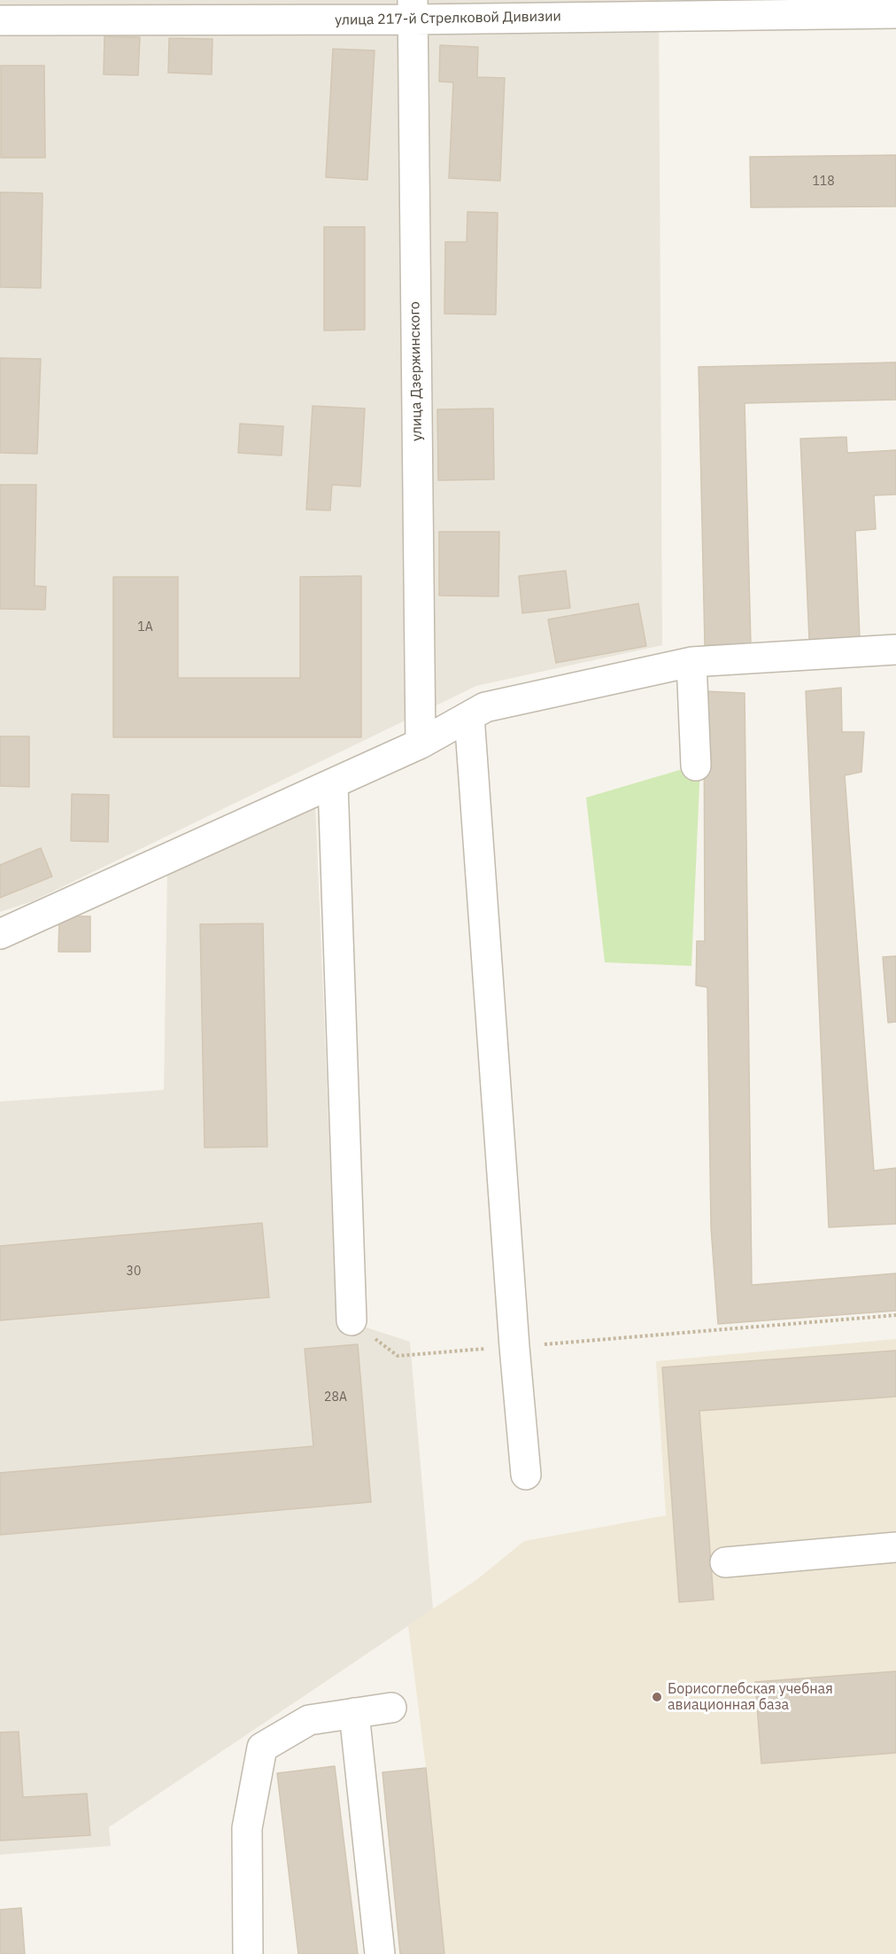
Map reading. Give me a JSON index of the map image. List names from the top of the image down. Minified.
{"streets":{"street":["улица 217-й Стрелковой Дивизии","улица Дзержинского"]},"crossings":[["улица 217-й Стрелковой Дивизии","улица Дзержинского"]],"places":["Борисоглебская учебная авиационная база"],"house_numbers":["118","1А","30","28А"]}
